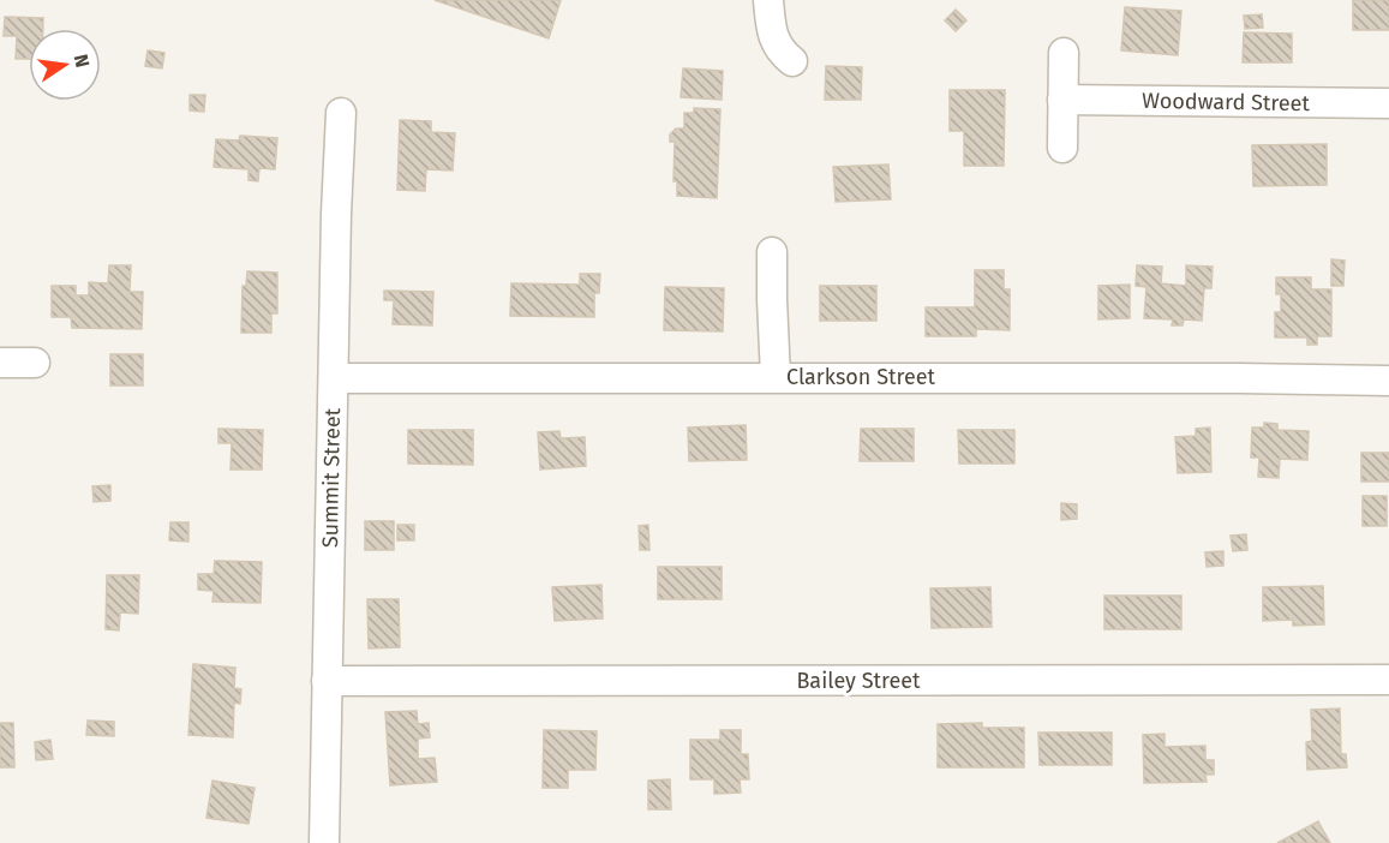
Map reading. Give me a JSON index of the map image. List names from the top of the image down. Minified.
{"streets":{"street":["Woodward Street","Clarkson Street","Summit Street","Bailey Street"]},"crossings":[["Clarkson Street","Summit Street"],["Summit Street","Bailey Street"]],"north":"right"}
